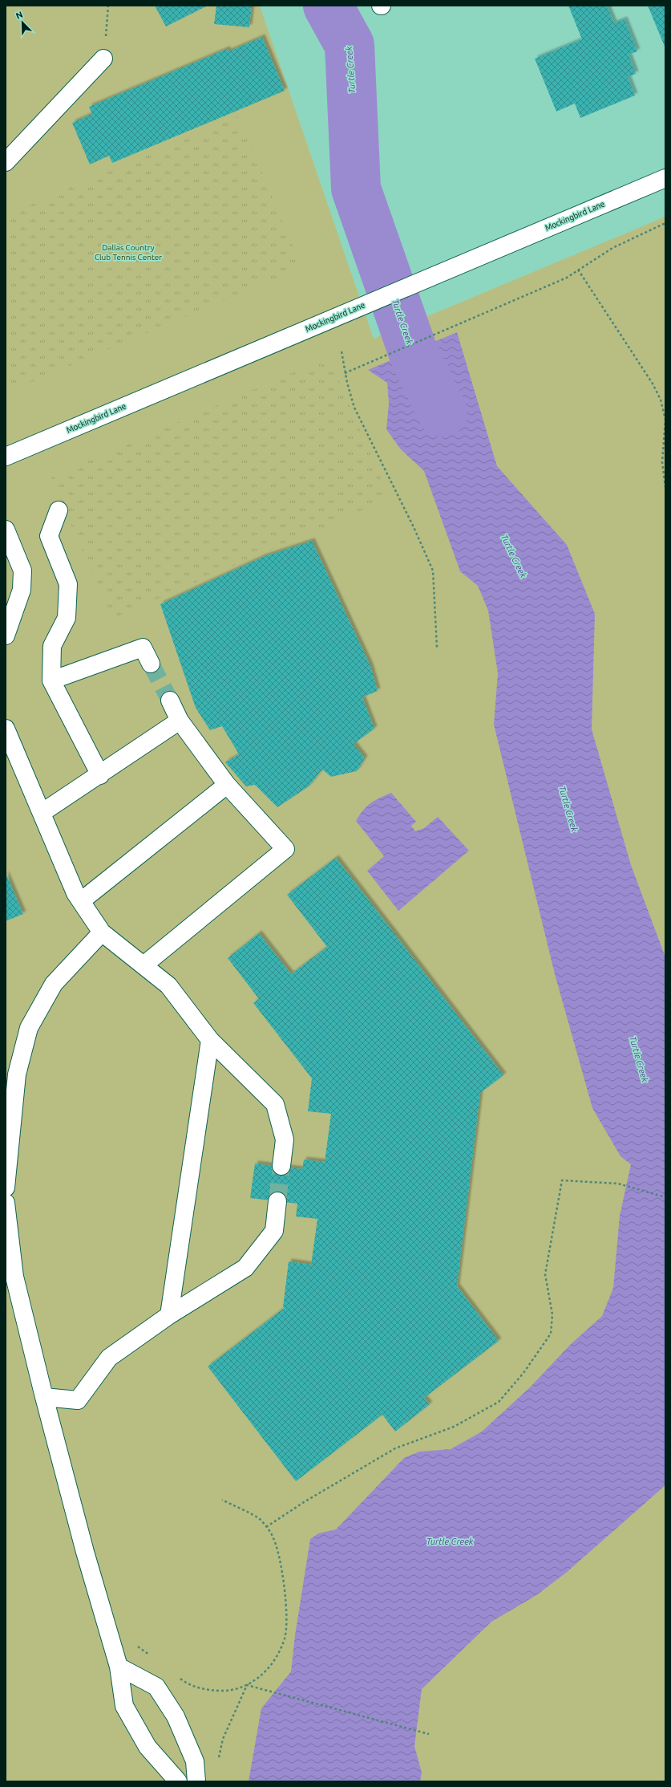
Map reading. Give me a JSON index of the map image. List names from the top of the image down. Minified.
{"streets":{"main road":["Mockingbird Lane"]},"water":["Turtle Creek"],"parks":["Dallas Country Club Tennis Center"],"north":"top left"}
